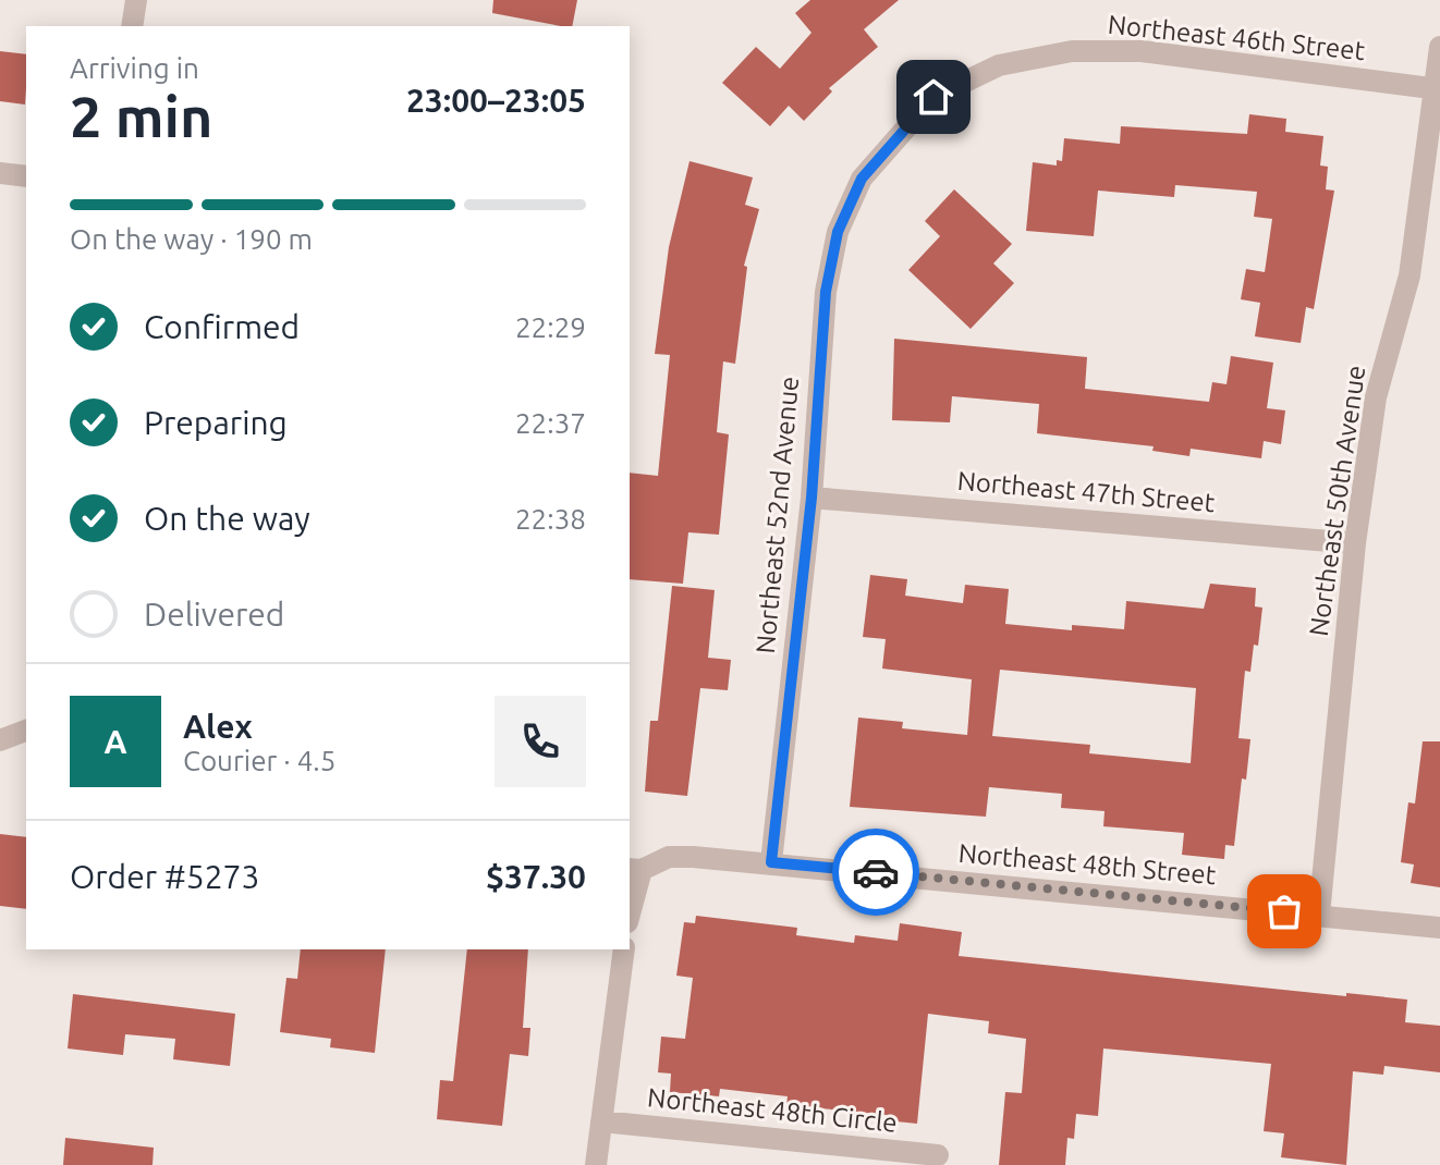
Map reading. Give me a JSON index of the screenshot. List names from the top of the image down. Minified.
{"streets":{"street":["Northeast 46th Street","Northeast 47th Street","Northeast 50th Avenue","Northeast 52nd Avenue","Northeast 48th Street","Northeast 48th Circle"]},"crossings":[["Northeast 46th Street","Northeast 50th Avenue"],["Northeast 46th Street","Northeast 52nd Avenue"],["Northeast 47th Street","Northeast 50th Avenue"],["Northeast 47th Street","Northeast 52nd Avenue"],["Northeast 50th Avenue","Northeast 48th Street"],["Northeast 52nd Avenue","Northeast 48th Street"]],"page":{"heading":["2 min","Arriving in","23:00–23:05"],"panel":["Alex","Courier · 4.5","Order #5273","$37.30"],"bar":"On the way · 190 m","list":[["Confirmed","22:29"],["Preparing","22:37"],["On the way","22:38"],"Delivered"],"round":"A"}}
